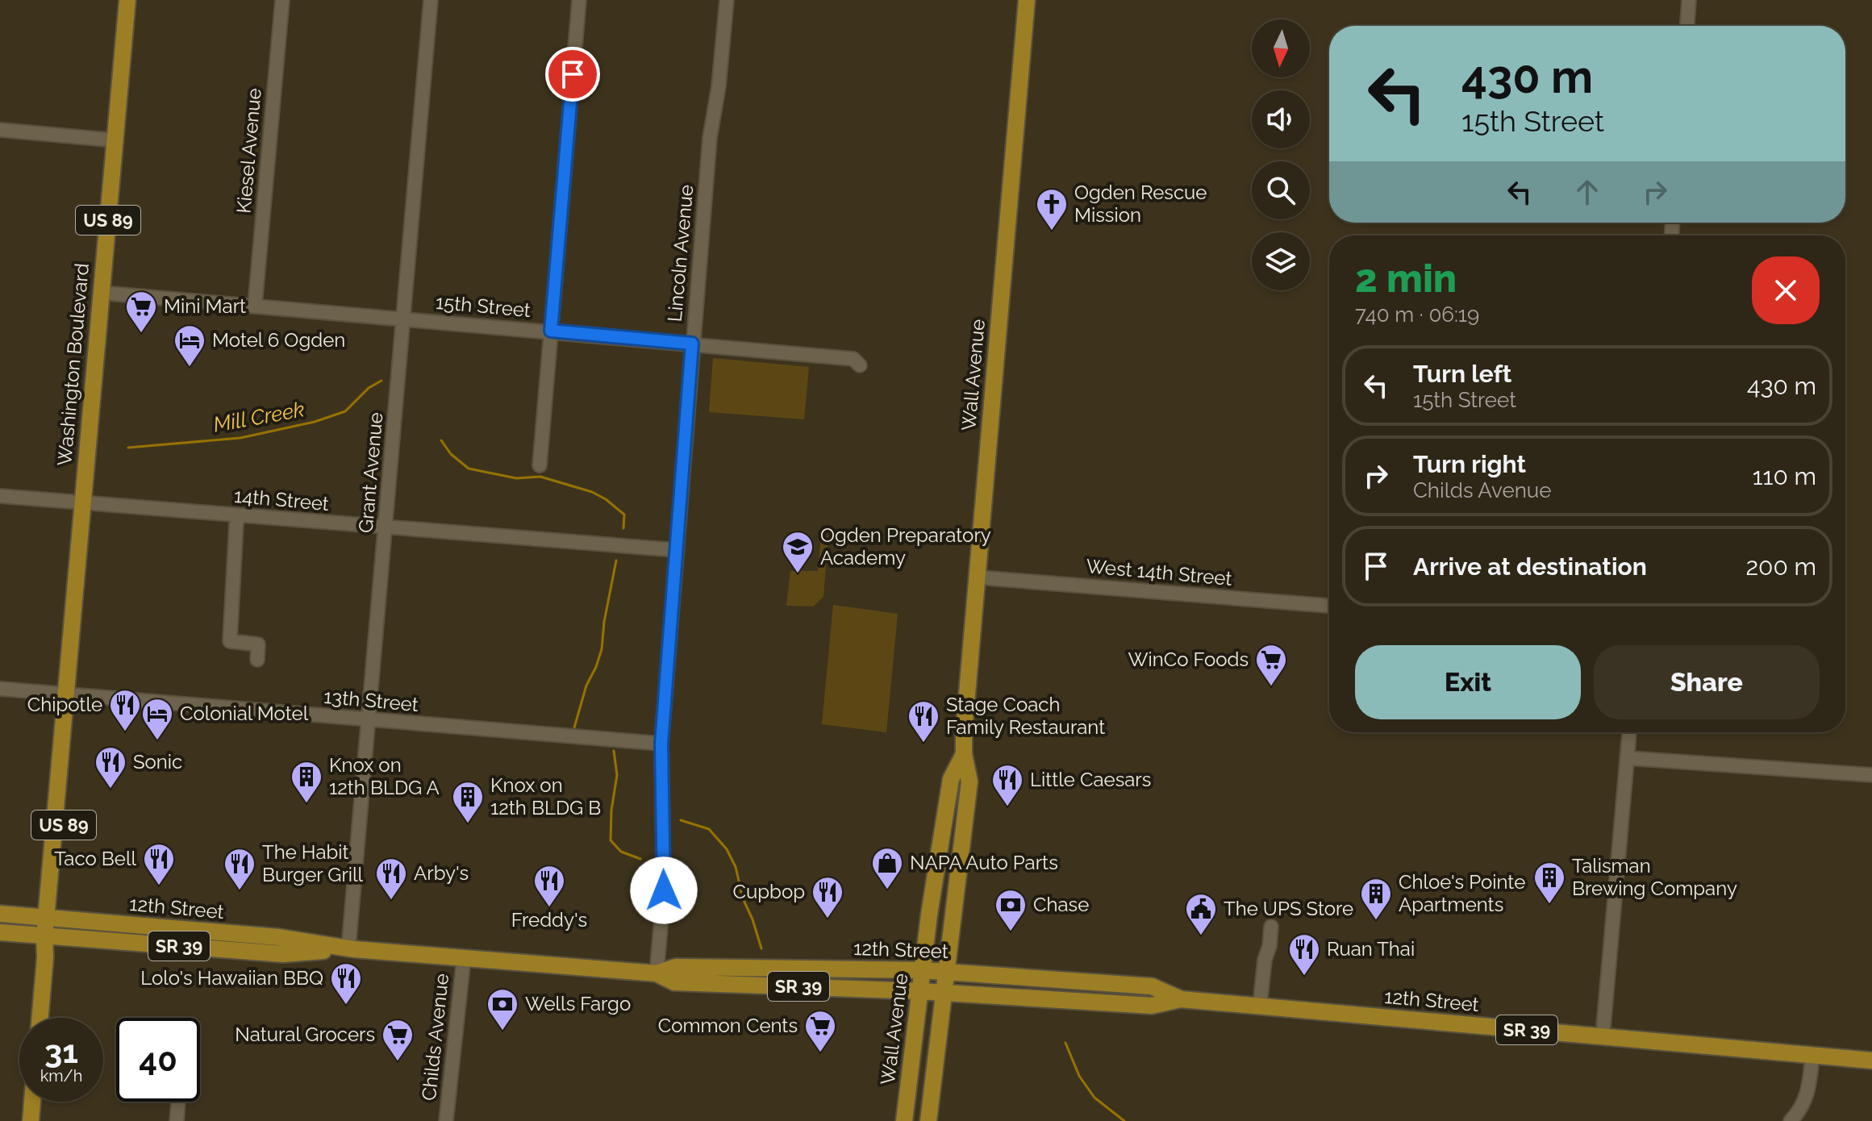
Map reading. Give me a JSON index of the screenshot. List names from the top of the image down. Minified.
{"streets":{"main road":["US 89","Washington Boulevard","Wall Avenue","12th Street","SR 39"],"street":["Kiesel Avenue","Lincoln Avenue","15th Street","Grant Avenue","14th Street","West 14th Street","13th Street","Childs Avenue"]},"crossings":[["Kiesel Avenue","15th Street"],["Lincoln Avenue","15th Street"],["Lincoln Avenue","14th Street"],["Lincoln Avenue","13th Street"],["Lincoln Avenue","12th Street"],["15th Street","Washington Boulevard"],["15th Street","Grant Avenue"],["Washington Boulevard","14th Street"],["Washington Boulevard","13th Street"],["Washington Boulevard","12th Street"],["Wall Avenue","West 14th Street"],["Wall Avenue","12th Street"],["Grant Avenue","14th Street"],["Grant Avenue","13th Street"],["Grant Avenue","12th Street"],["12th Street","Childs Avenue"]],"water":["Mill Creek"],"places":{"church":["Ogden Rescue Mission"],"supermarket":["Mini Mart","WinCo Foods","Common Cents","Natural Grocers"],"hotel":["Motel 6 Ogden","Colonial Motel"],"school or university":["Ogden Preparatory Academy"],"restaurant":["Chipotle","Stage Coach Family Restaurant","Sonic","Little Caesars","Taco Bell","The Habit Burger Grill","Arby's","Freddy's","Cupbop","Ruan Thai","Lolo's Hawaiian BBQ"],"building":["Knox on 12th BLDG A","Knox on 12th BLDG B","Talisman Brewing Company","Chloe's Pointe Apartments"],"shop":["NAPA Auto Parts"],"bank":["Chase","Wells Fargo"],"public building":["The UPS Store"]},"north":"bottom","page":{"turn":["430 m","15th Street"],"heading":["2 min","740 m · 06:19"],"list":[{"name":"Turn left","note":"15th Street","value":"430 m"},{"name":"Turn right","note":"Childs Avenue","value":"110 m"},{"name":"Arrive at destination","value":"200 m"}],"buttons":["Exit","Share"],"speed":"31 km/h","limit":"40"}}
